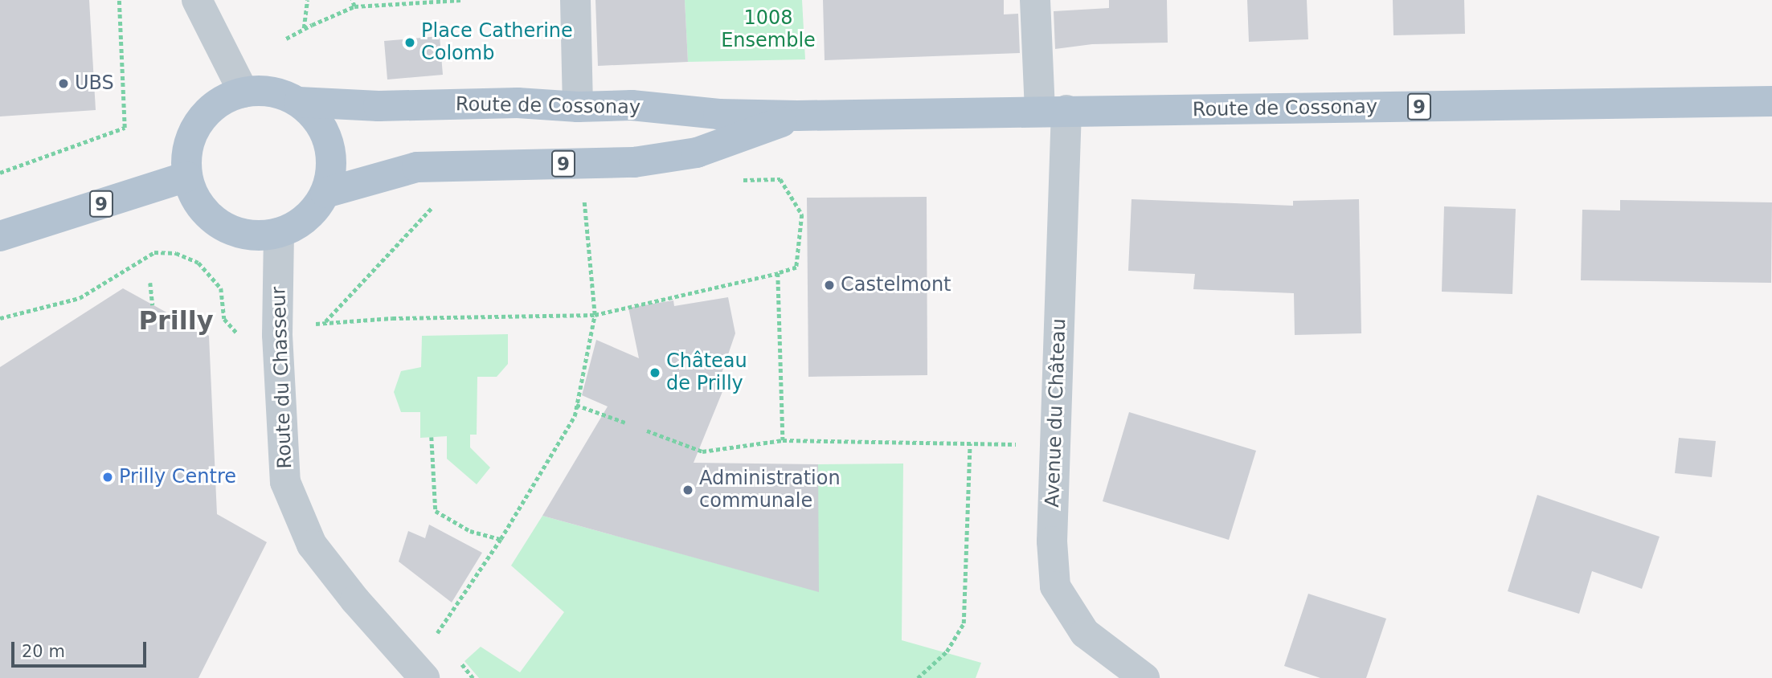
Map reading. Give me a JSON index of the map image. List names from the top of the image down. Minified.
{"streets":{"main road":["Route de Cossonay","9"],"street":["Route du Chasseur","Avenue du Château"]},"crossings":[["Route de Cossonay","9"],["Route de Cossonay","Route du Chasseur"],["Route de Cossonay","Avenue du Château"],["9","Route du Chasseur"]],"districts":["Prilly"],"parks":["1008 Ensemble"],"places":["Place Catherine Colomb","UBS","Castelmont","Château de Prilly","Prilly Centre","Administration communale"],"scale_bar":"20 m"}
